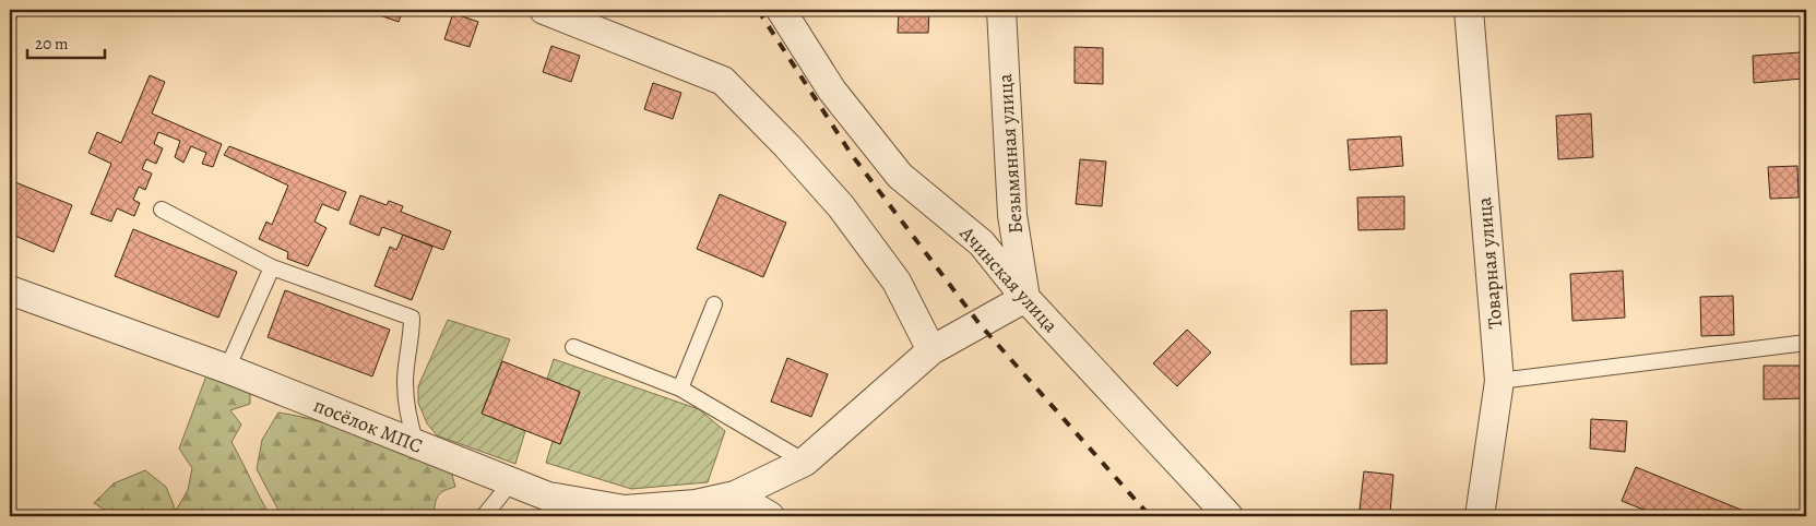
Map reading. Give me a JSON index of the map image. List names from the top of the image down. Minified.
{"streets":{"street":["Безымянная улица","Товарная улица","Ачинская улица","посёлок МПС"]},"crossings":[["Безымянная улица","Ачинская улица"],["Безымянная улица","посёлок МПС"],["Ачинская улица","посёлок МПС"]],"scale_bar":"20 m"}
